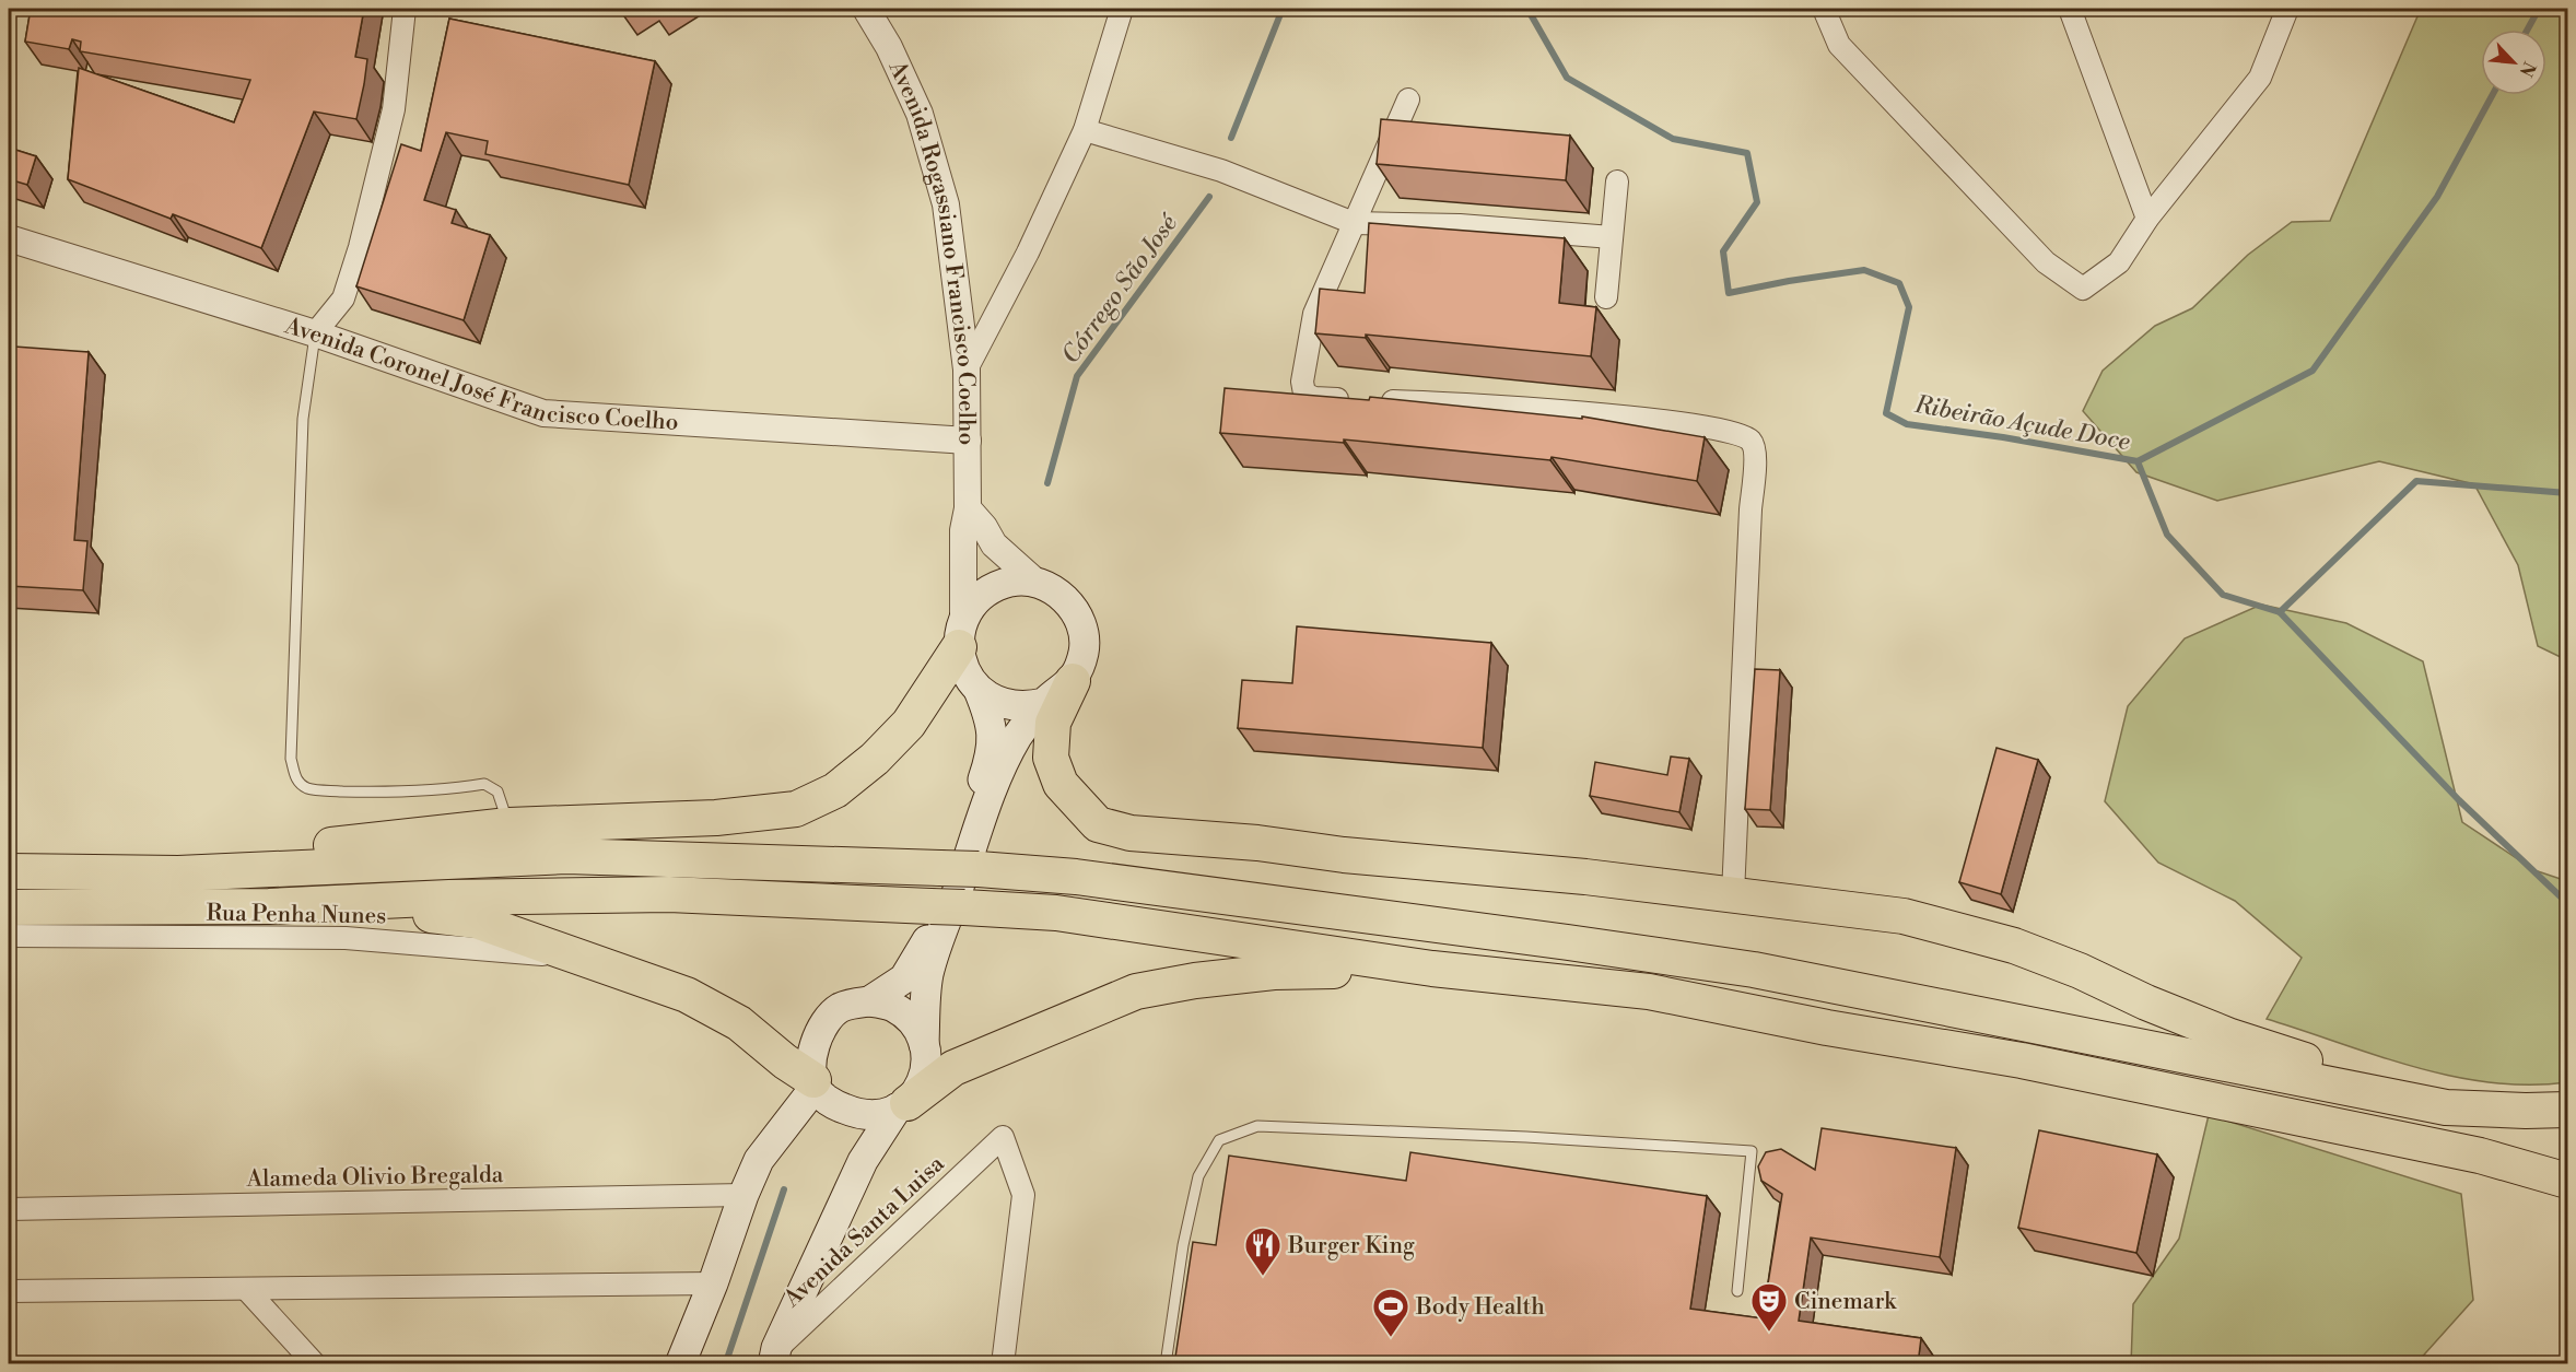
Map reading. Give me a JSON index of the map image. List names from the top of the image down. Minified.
{"streets":{"street":["Avenida Rogassiano Francisco Coelho","Avenida Coronel José Francisco Coelho","Rua Penha Nunes","Alameda Olivio Bregalda","Avenida Santa Luisa"]},"crossings":[["Avenida Rogassiano Francisco Coelho","Avenida Coronel José Francisco Coelho"]],"water":["Córrego São José","Ribeirão Açude Doce"],"places":{"restaurant":["Burger King"],"theatre":["Cinemark"],"sports":["Body Health"]},"north":"bottom right"}
